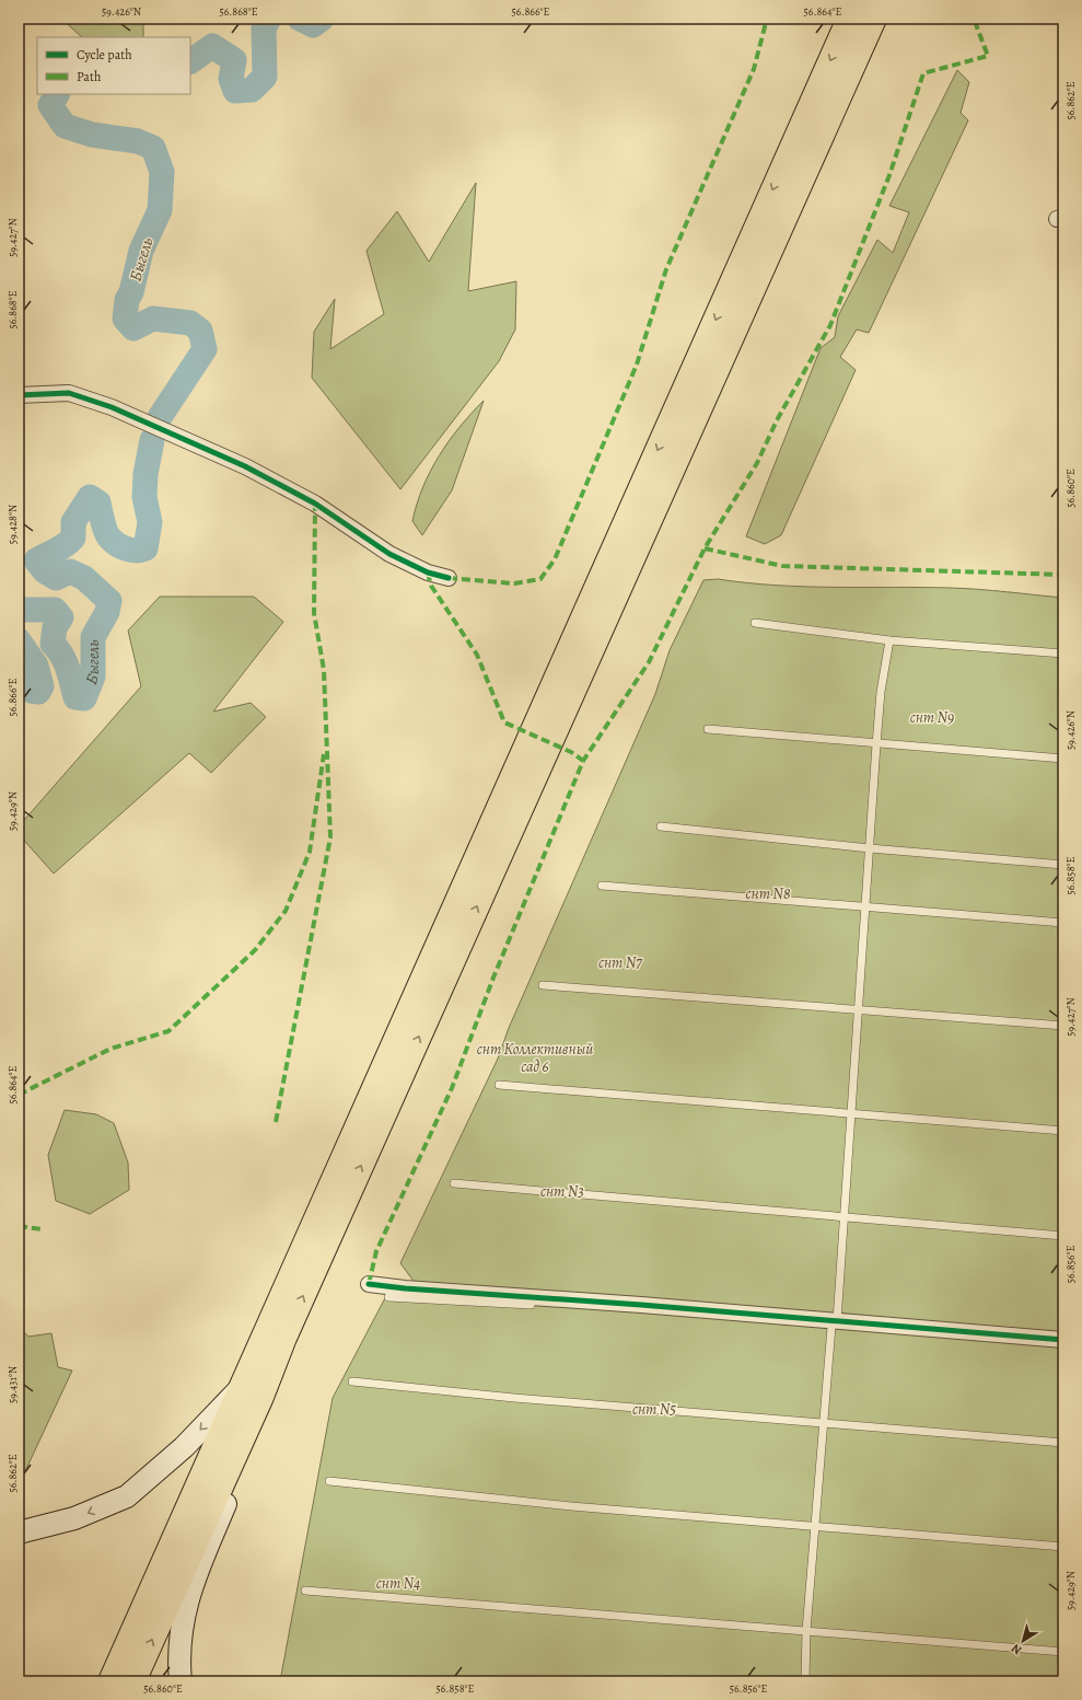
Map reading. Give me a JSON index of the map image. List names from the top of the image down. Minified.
{"water":["Быгель"],"parks":["снт N9","снт N8","снт N7","снт Коллективный сад 6","снт N3","снт N5","снт N4"],"legend":["Cycle path","Path"],"north":"bottom left","coordinates":["59.426°N","56.868°E","56.866°E","56.864°E","56.862°E","59.427°N","56.860°E","59.428°N","59.429°N","56.858°E","56.856°E","59.431°N"]}
